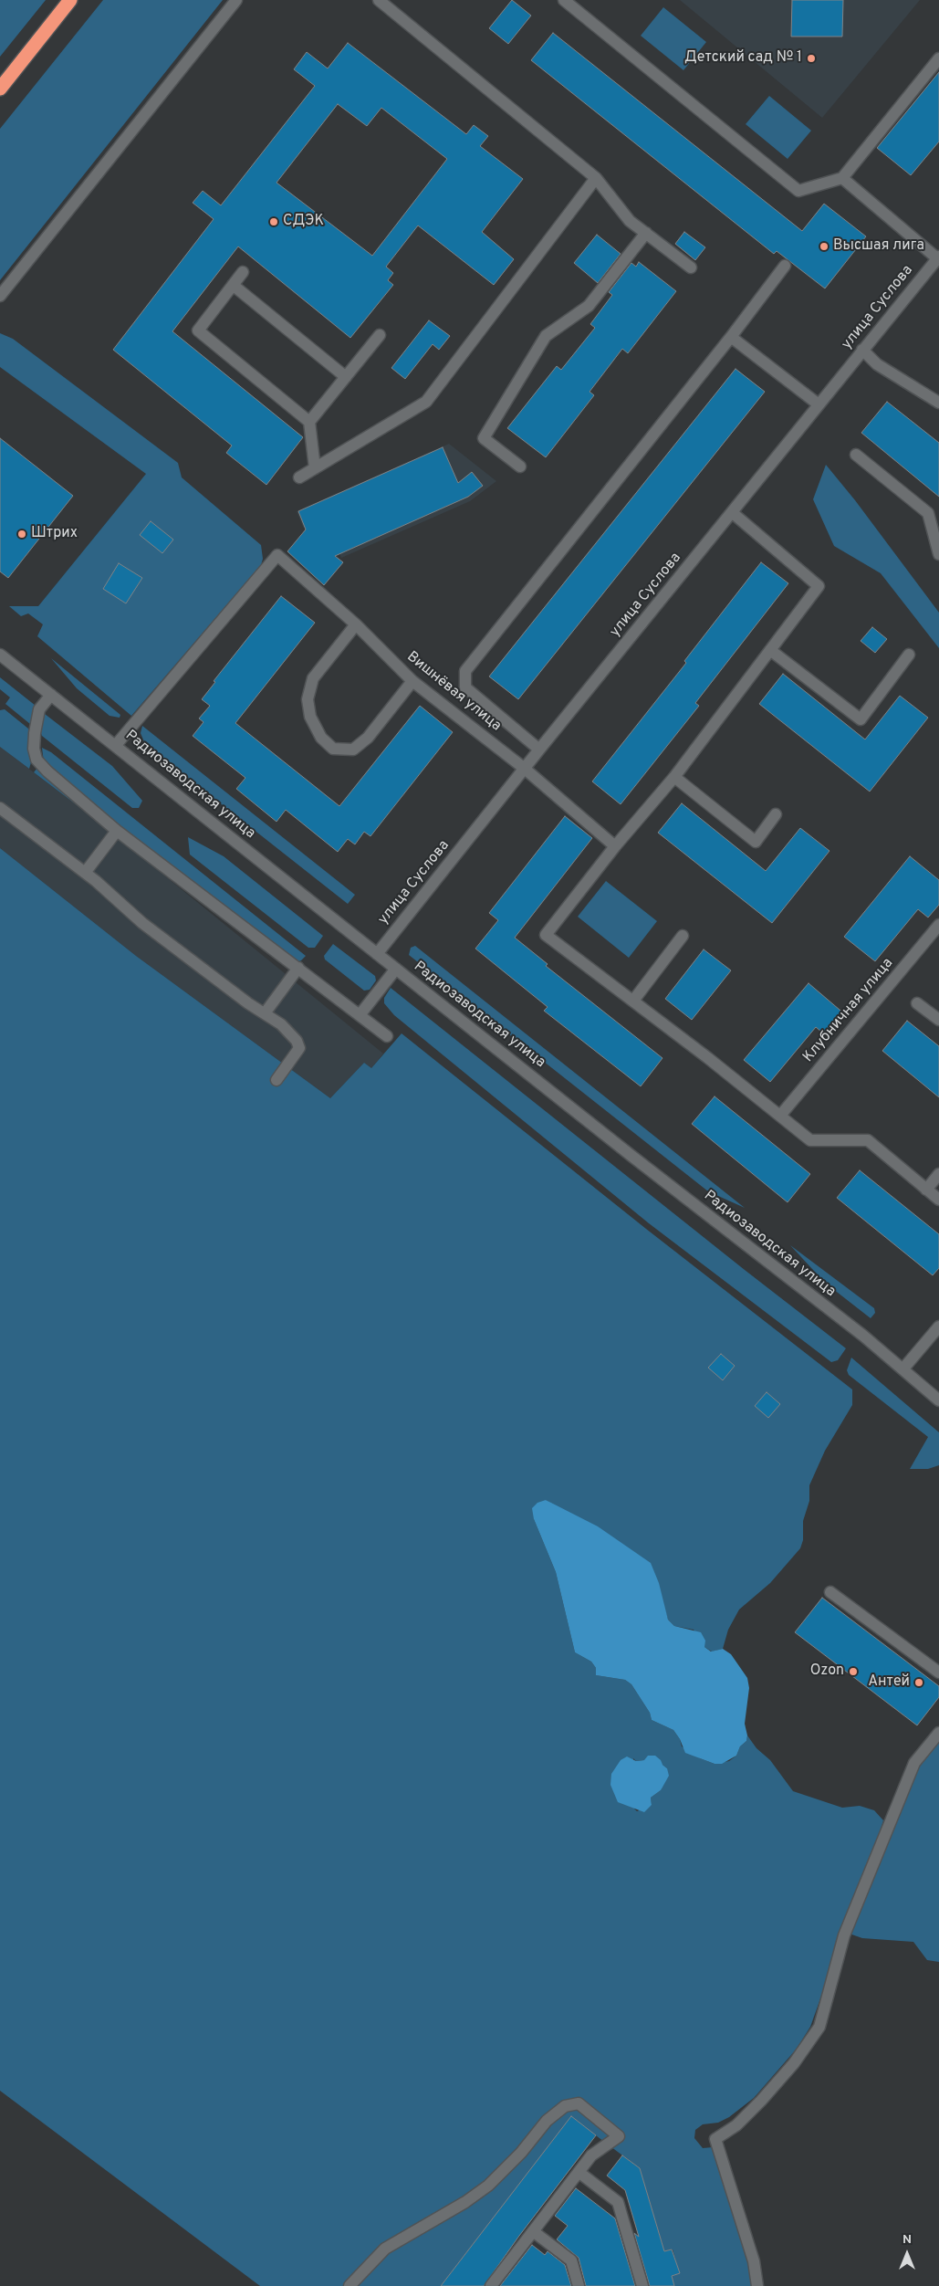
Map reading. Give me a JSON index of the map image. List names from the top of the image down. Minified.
{"streets":{"street":["улица Суслова","Вишнёвая улица","Радиозаводская улица","Клубничная улица"]},"crossings":[["улица Суслова","Вишнёвая улица"],["улица Суслова","Радиозаводская улица"],["Вишнёвая улица","Радиозаводская улица"]],"places":["Детский сад № 1","СДЭК","Высшая лига","Штрих","Ozon","Антей"],"north":"top"}
